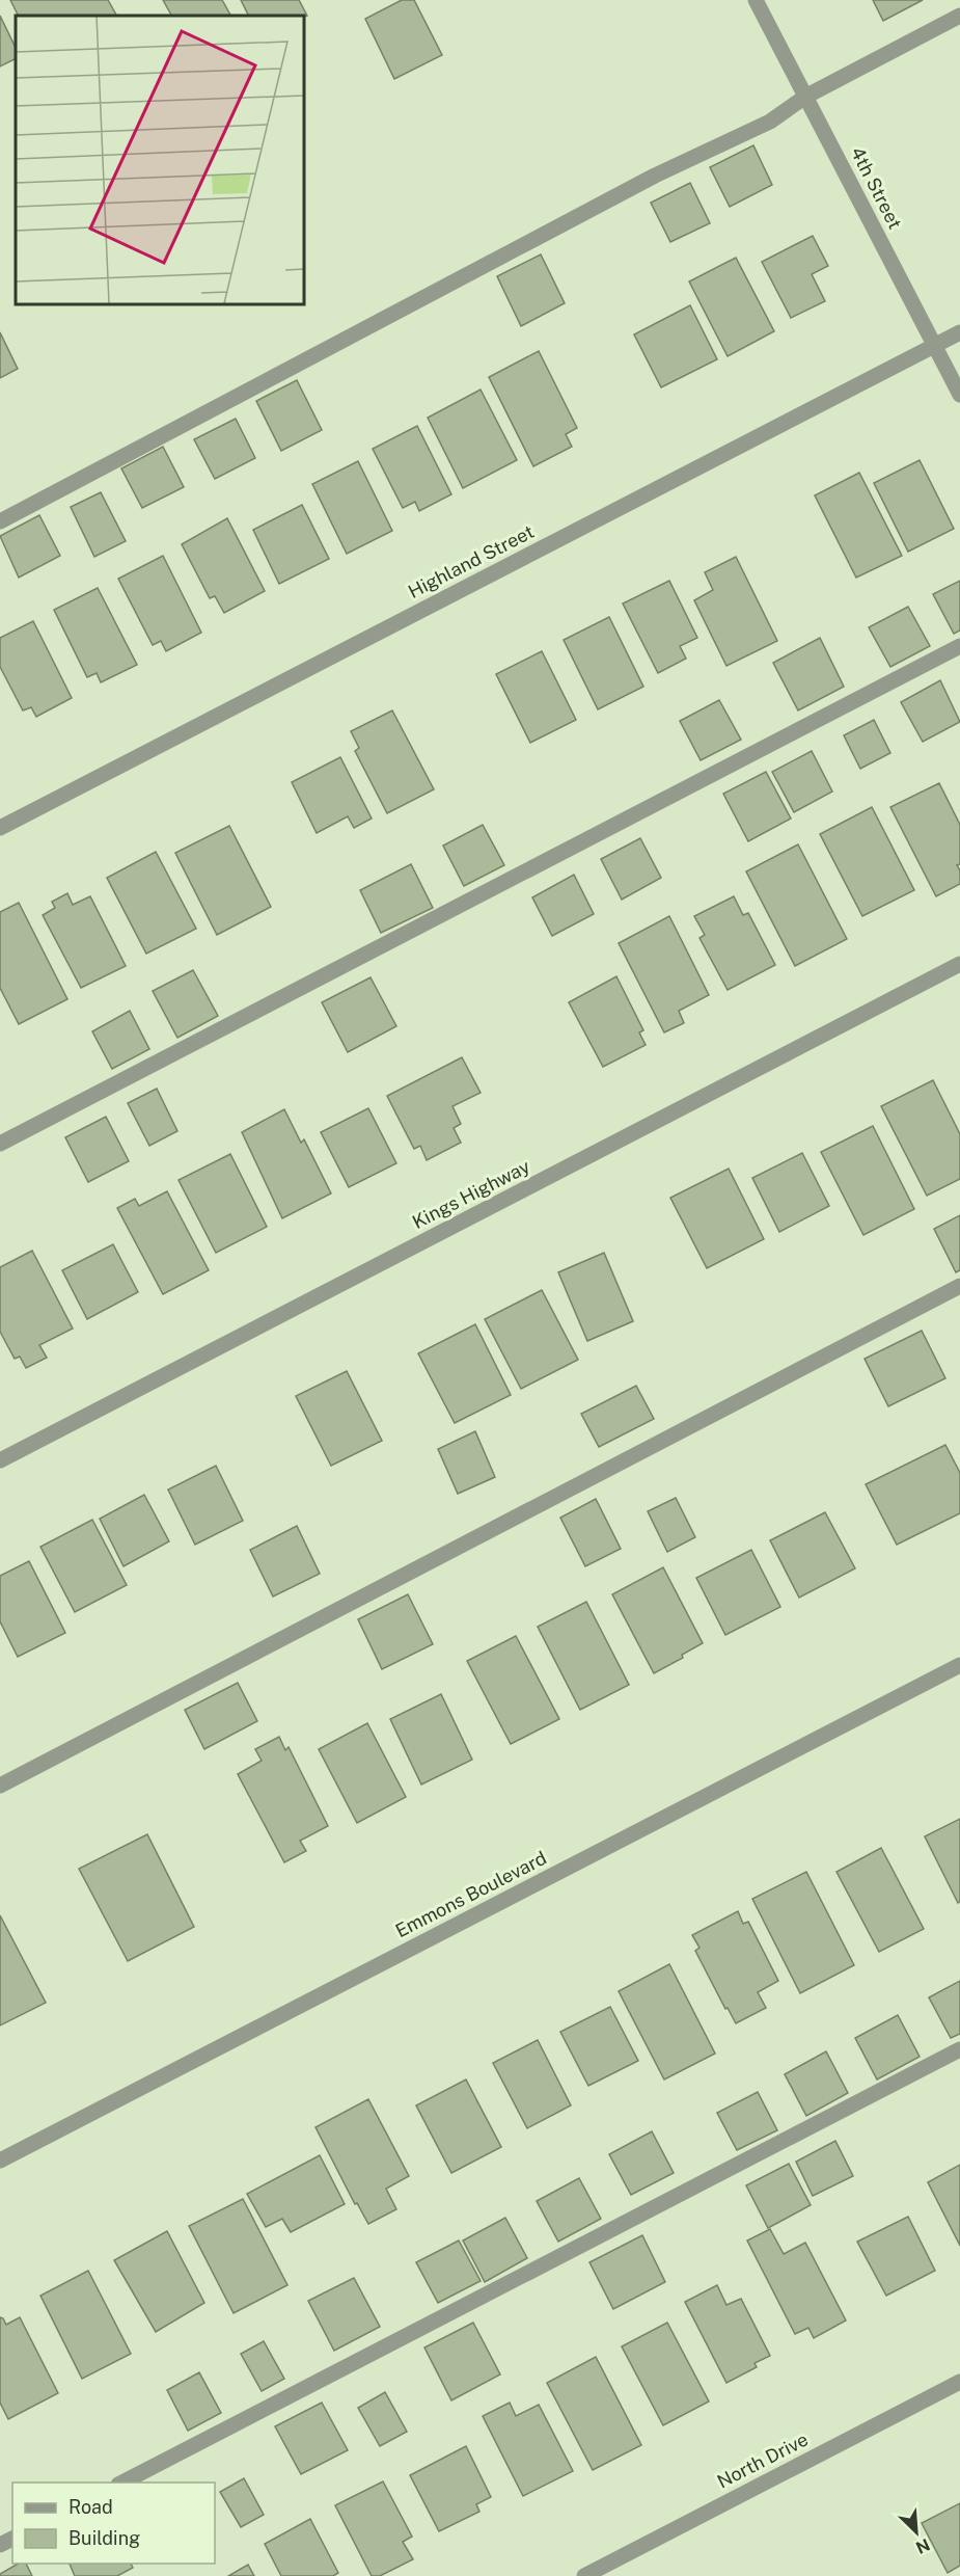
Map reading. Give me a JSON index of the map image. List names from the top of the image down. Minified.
{"streets":{"street":["4th Street","Highland Street","Kings Highway","Emmons Boulevard","North Drive"]},"crossings":[["4th Street","Highland Street"]],"legend":["Road","Building"],"north":"bottom right"}
